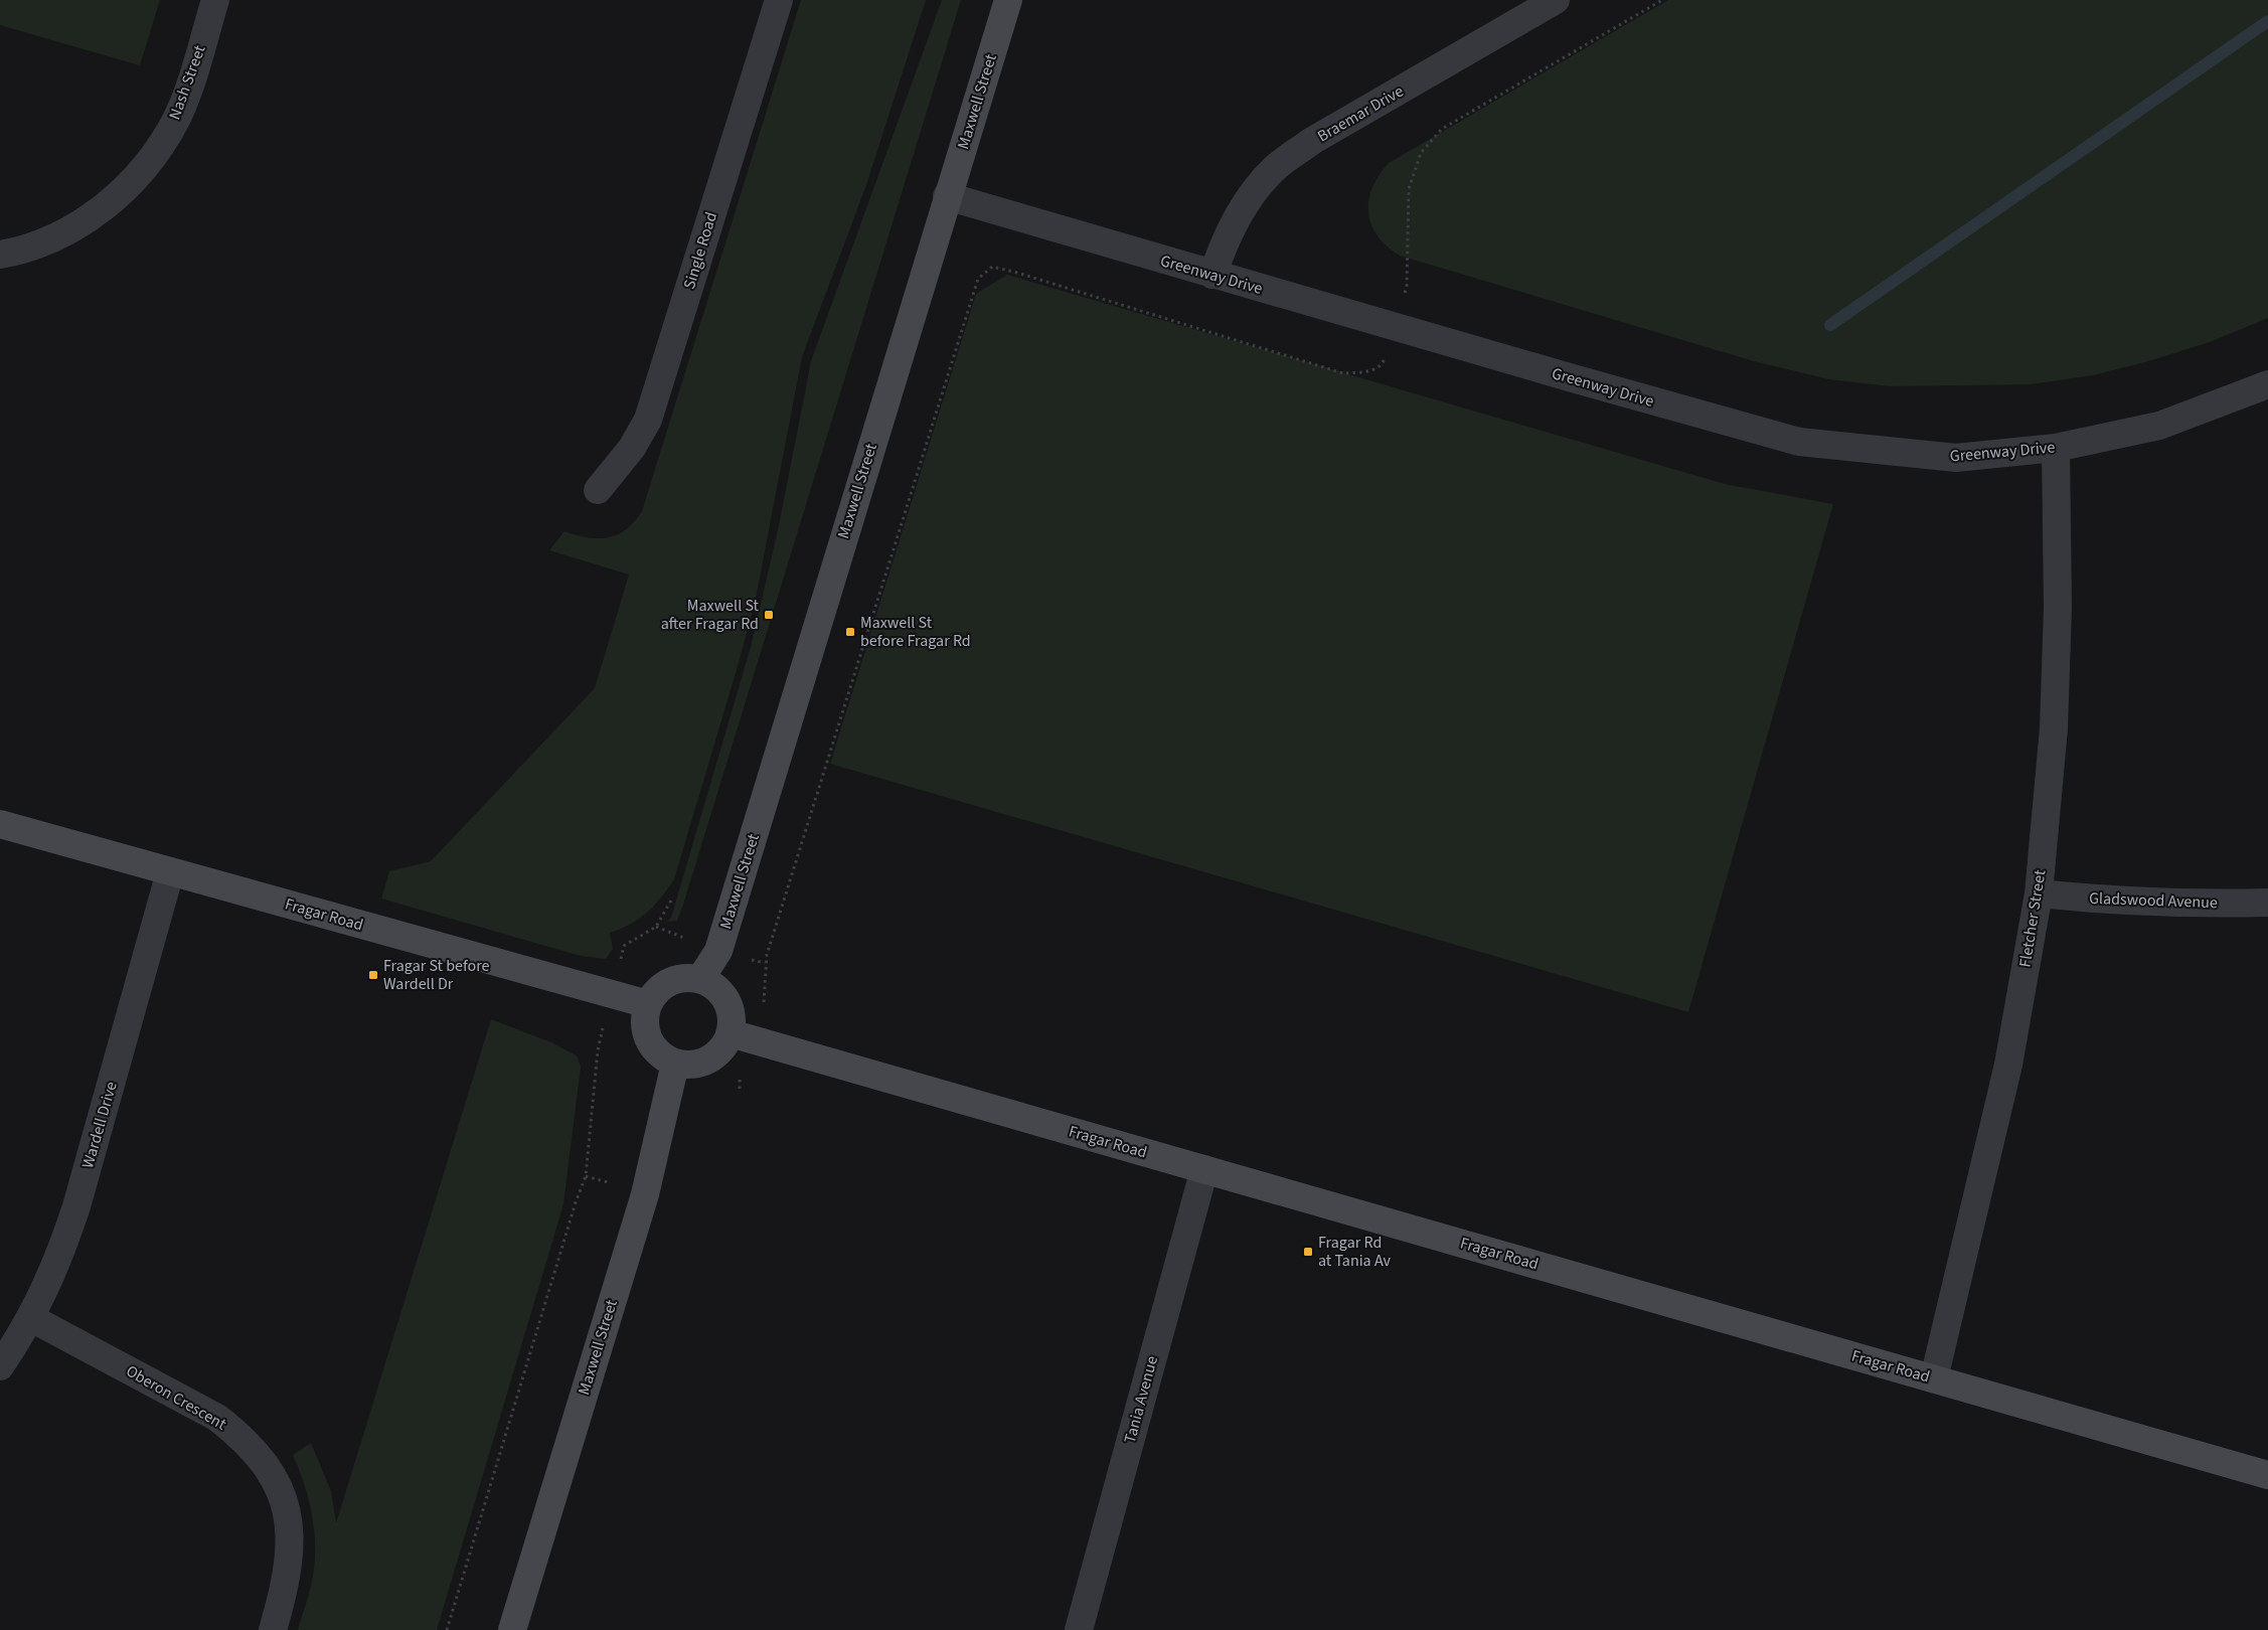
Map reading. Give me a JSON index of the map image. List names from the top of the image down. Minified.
{"streets":{"street":["Nash Street","Maxwell Street","Braemar Drive","Single Road","Greenway Drive","Gladswood Avenue","Fragar Road","Fletcher Street","Wardell Drive","Oberon Crescent","Tania Avenue"]},"crossings":[["Maxwell Street","Greenway Drive"],["Maxwell Street","Fragar Road"],["Braemar Drive","Greenway Drive"],["Greenway Drive","Fletcher Street"],["Gladswood Avenue","Fletcher Street"],["Fragar Road","Fletcher Street"],["Fragar Road","Wardell Drive"],["Fragar Road","Tania Avenue"],["Wardell Drive","Oberon Crescent"]],"places":{"transit":["Maxwell St after Fragar Rd","Maxwell St before Fragar Rd","Fragar St before Wardell Dr","Fragar Rd at Tania Av"]}}
